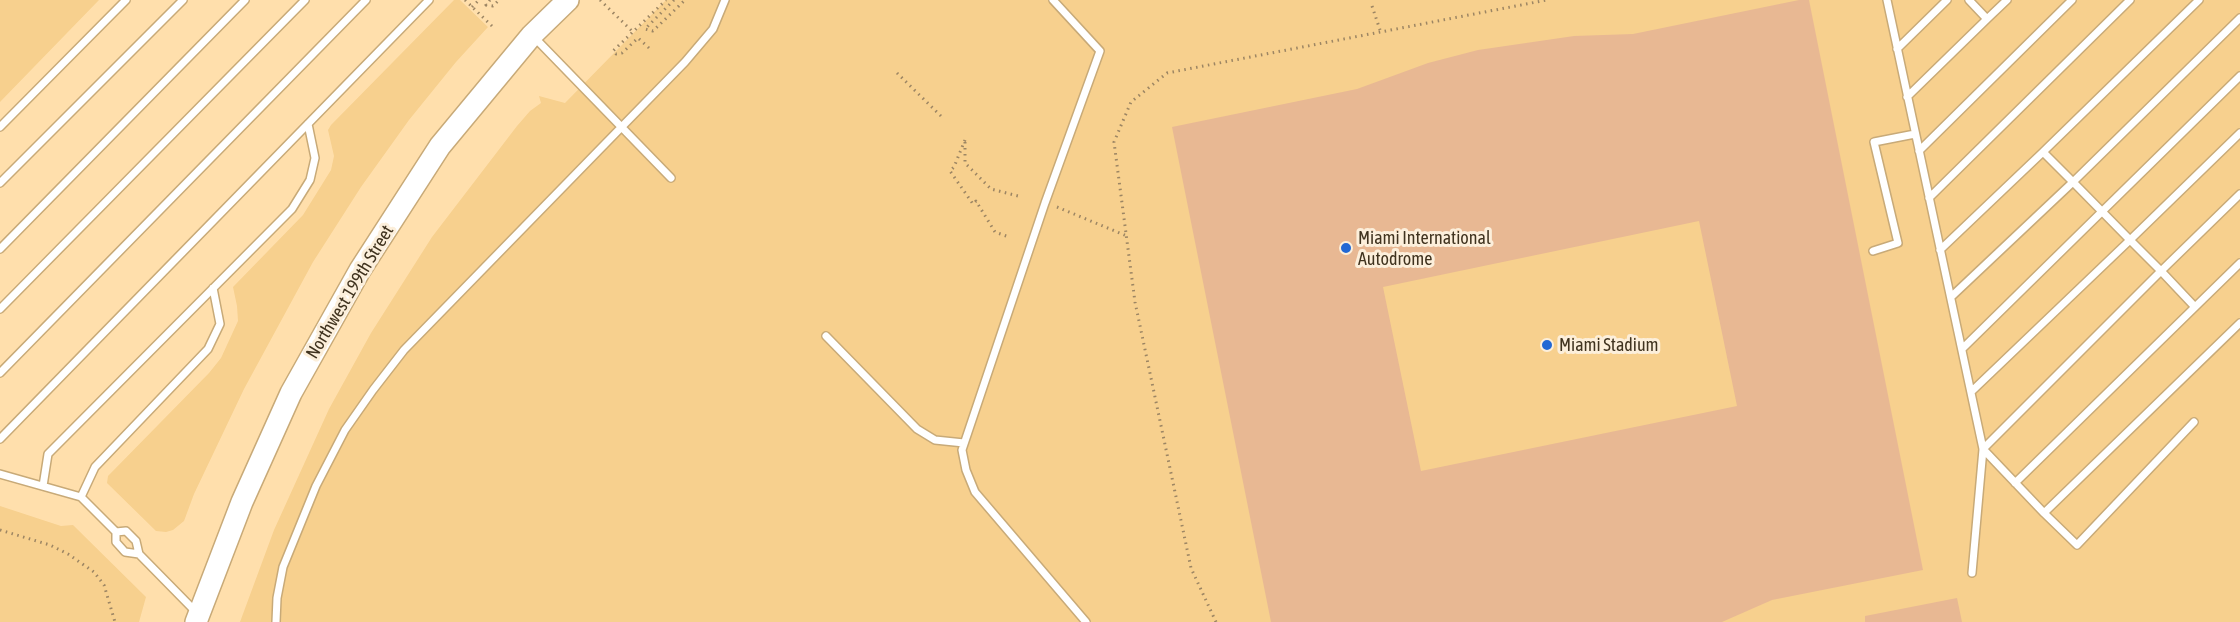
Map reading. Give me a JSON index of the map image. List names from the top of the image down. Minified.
{"streets":{"main road":["Northwest 199th Street"]},"places":["Miami International Autodrome","Miami Stadium"]}
